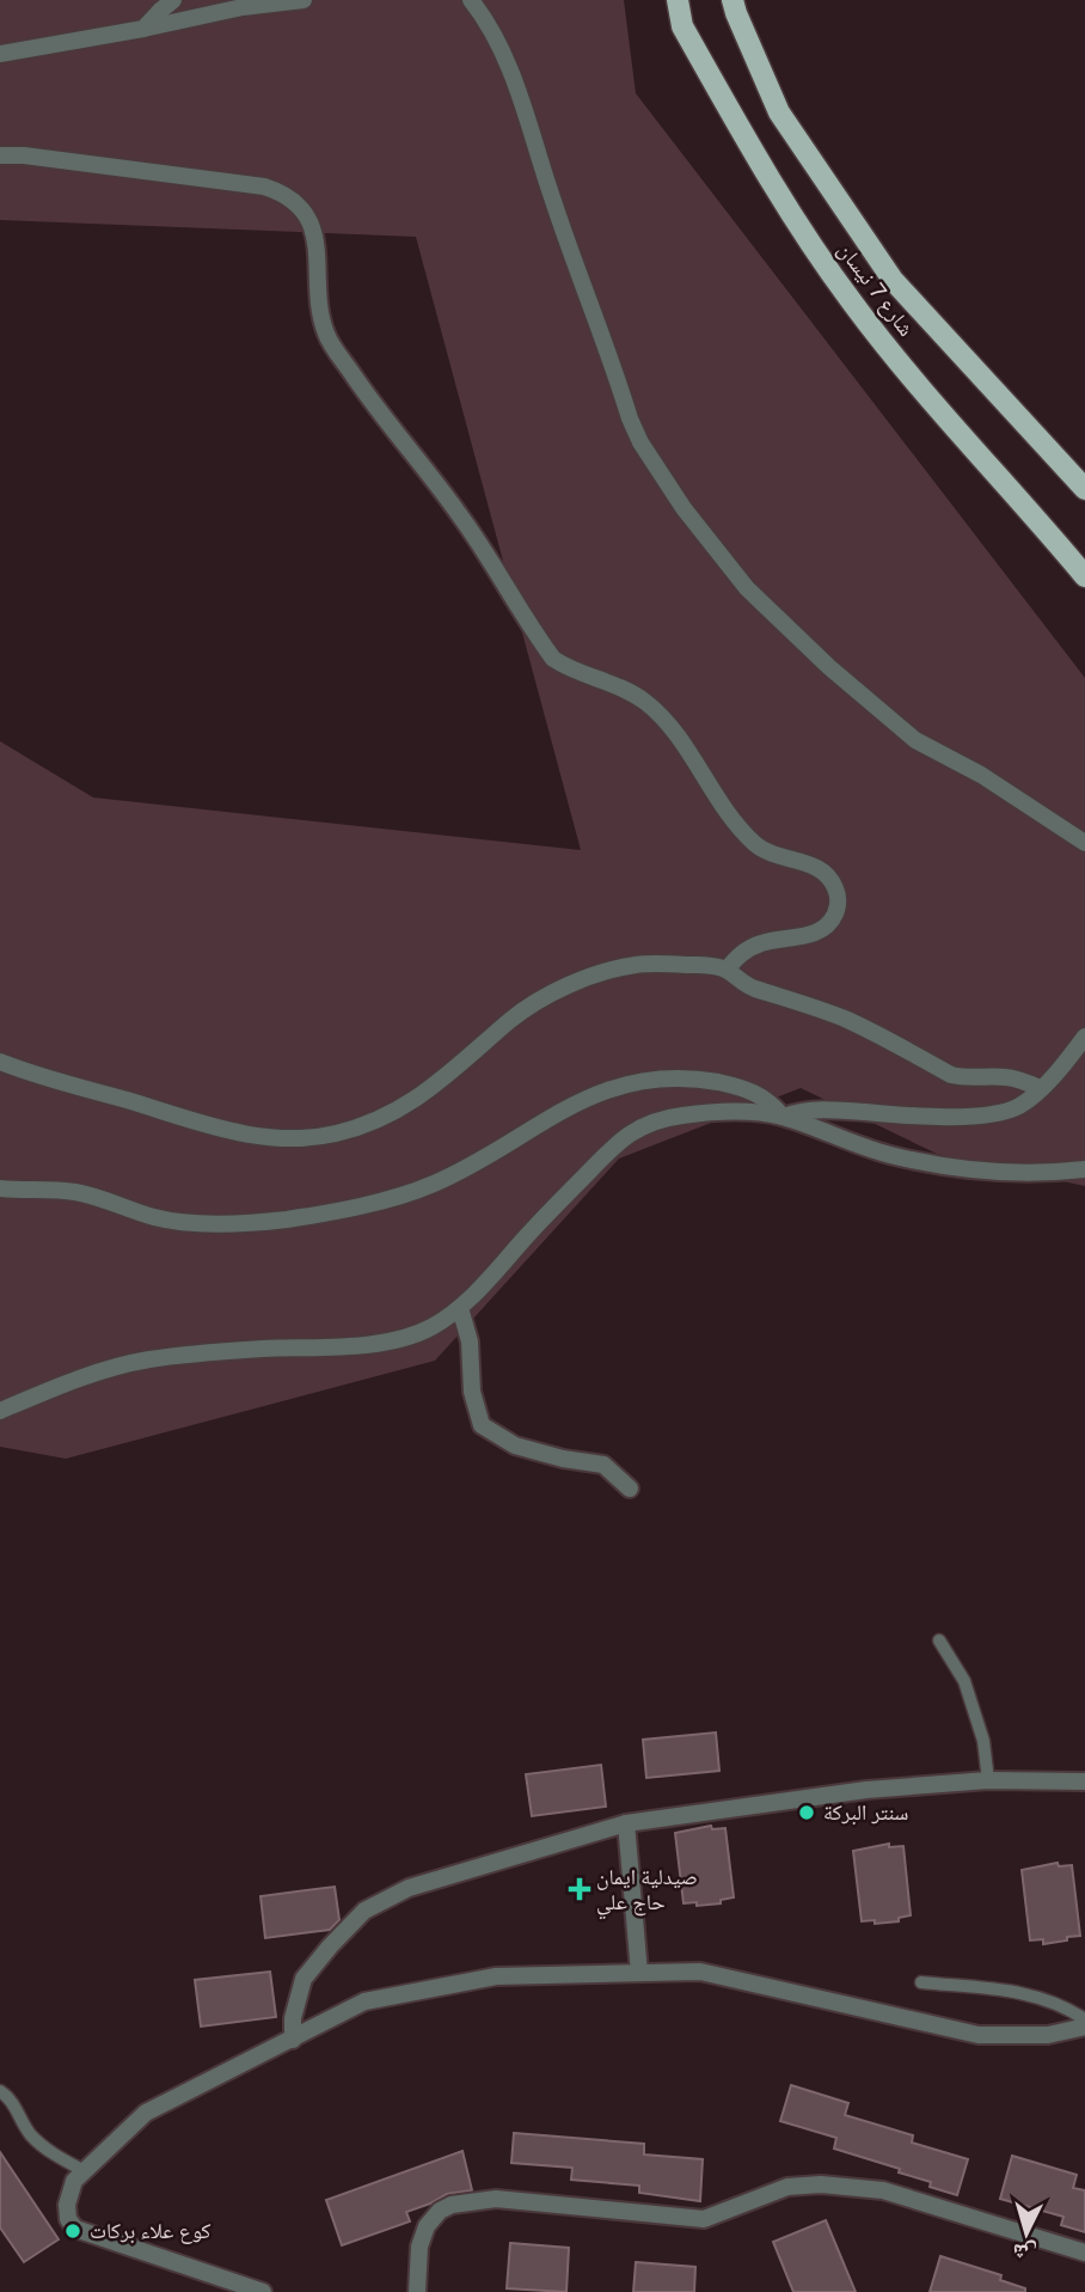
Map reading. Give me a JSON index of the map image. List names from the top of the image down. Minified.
{"streets":{"main road":["شارع 7 نيسان"]},"places":{"other":["سنتر البركة","كوع علاء بركات"],"health":["صيدلية ايمان حاج علي"]},"north":"bottom"}
